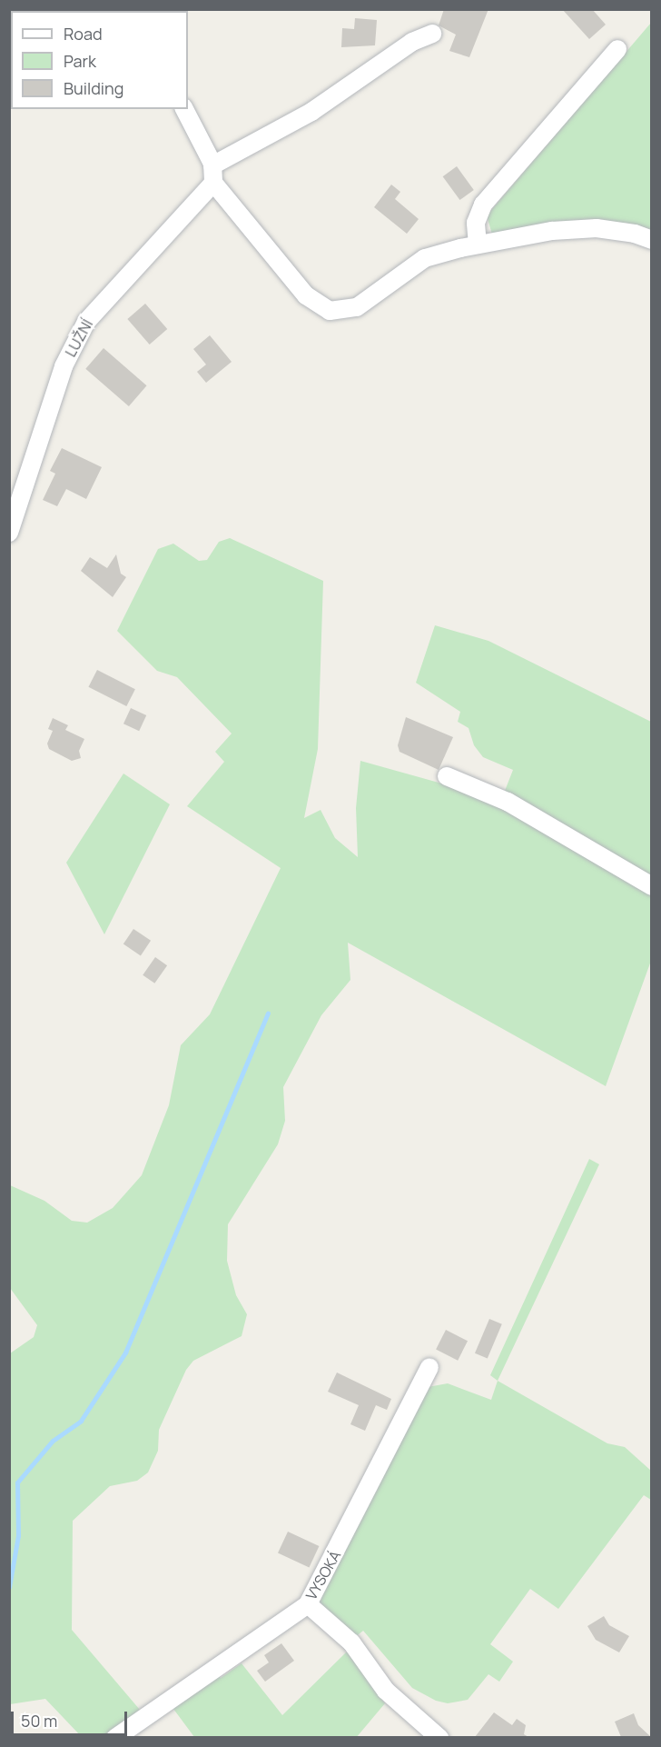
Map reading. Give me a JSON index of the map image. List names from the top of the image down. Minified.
{"streets":{"street":["LUŽNÍ","VYSOKÁ"]},"legend":["Road","Park","Building"],"scale_bar":"50 m"}
